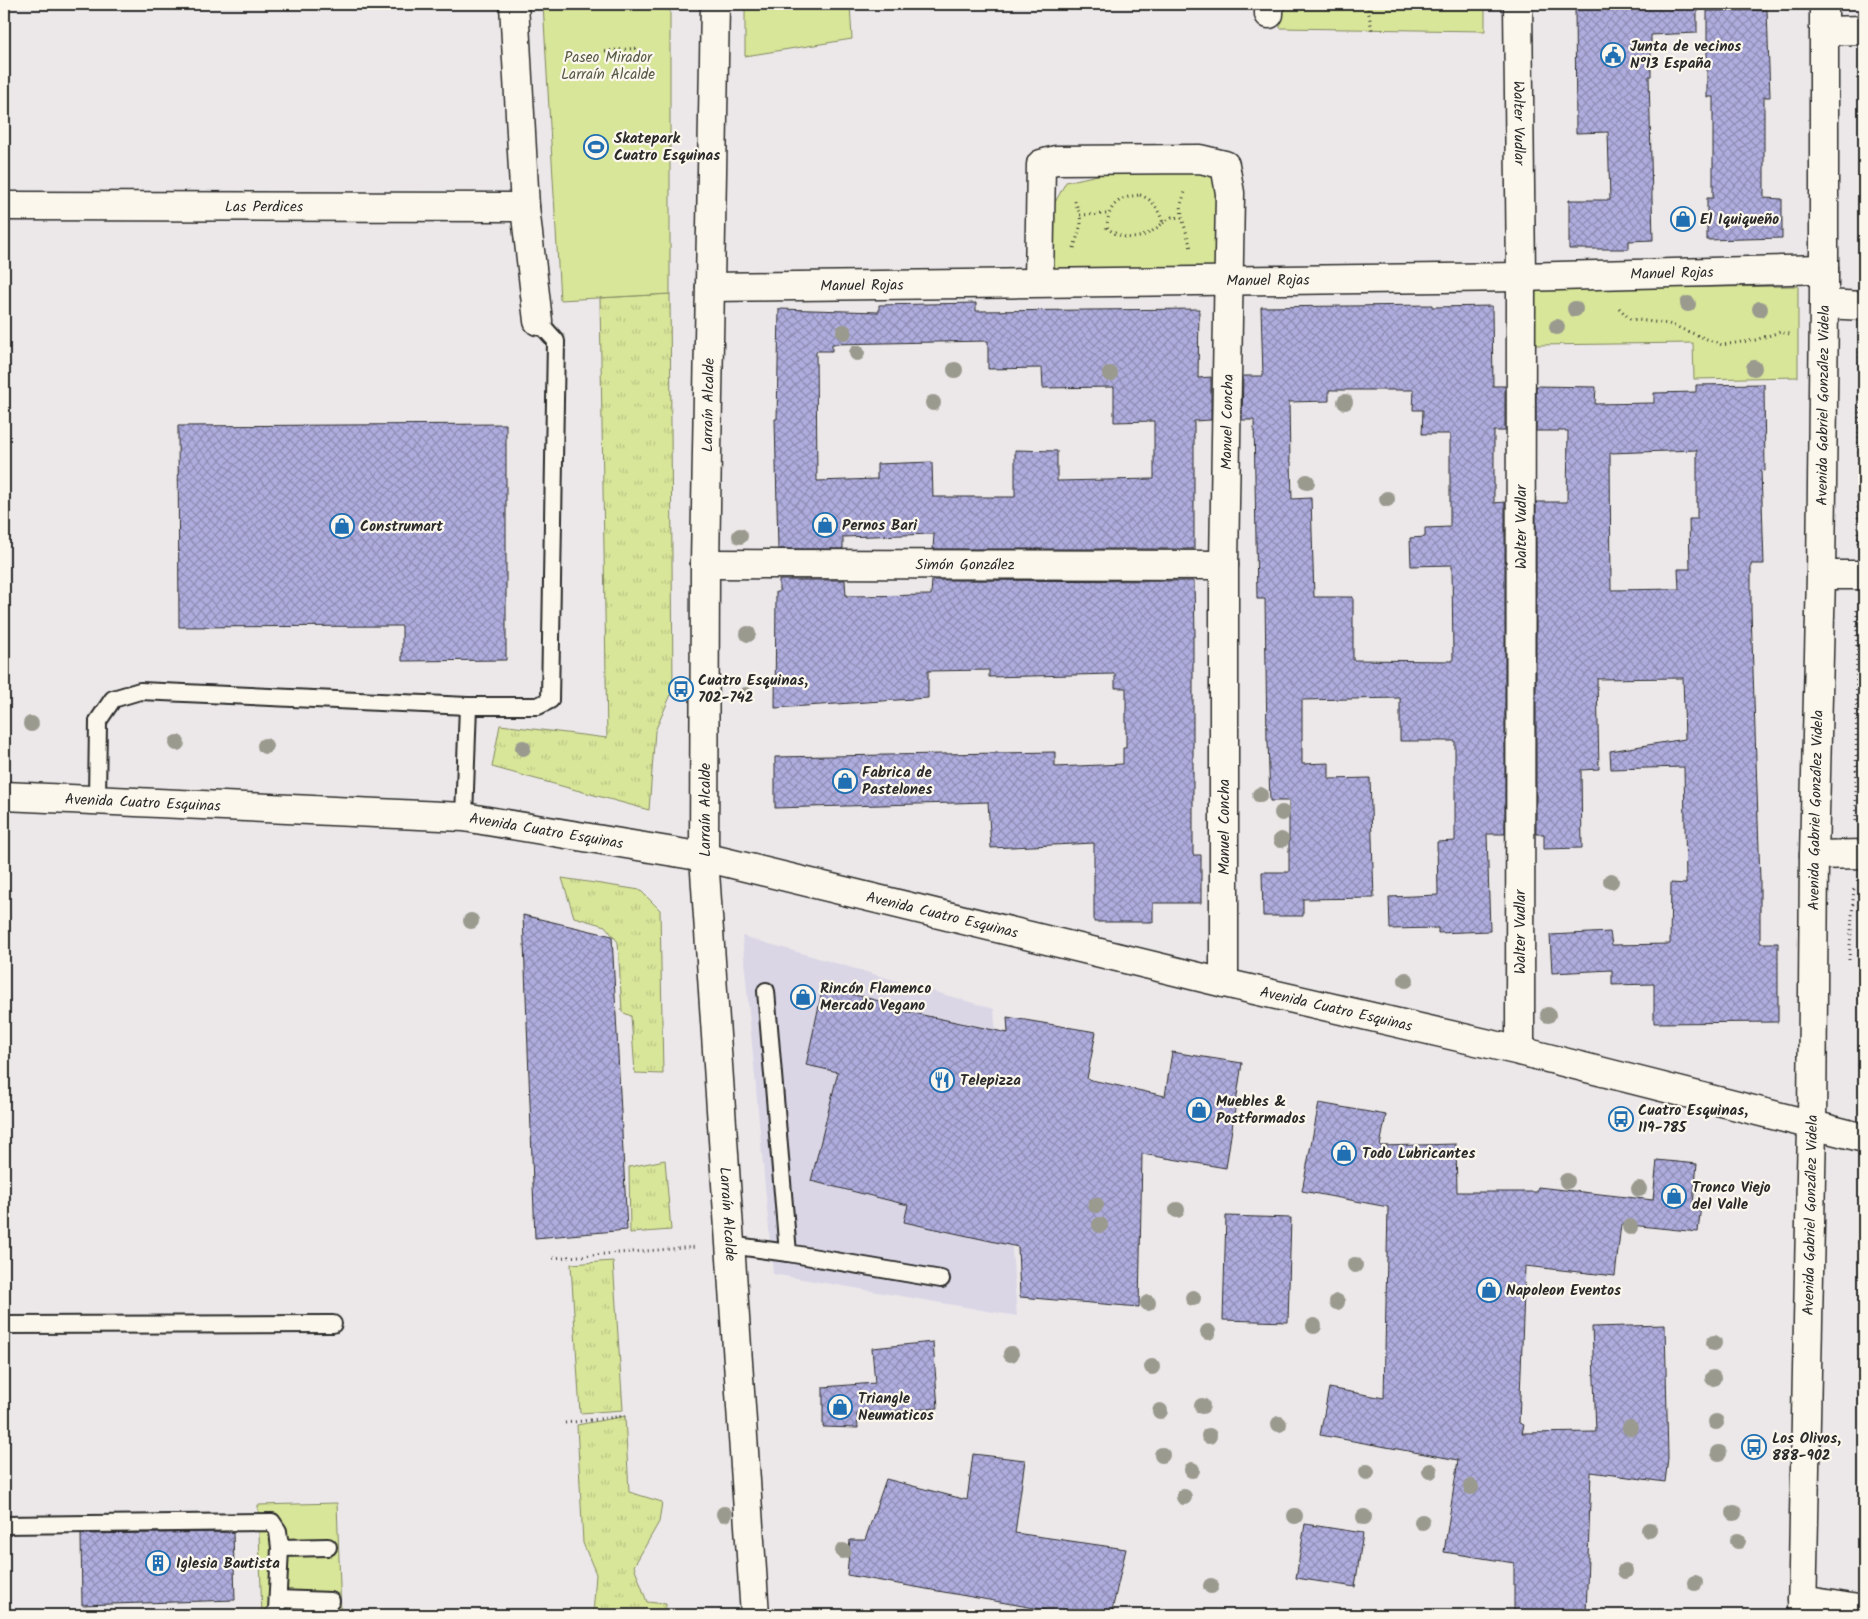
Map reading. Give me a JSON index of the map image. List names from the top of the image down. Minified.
{"streets":{"street":["Walter Vudlar","Las Perdices","Manuel Rojas","Larraín Alcalde","Avenida Gabriel González Videla","Manuel Concha","Simón González","Avenida Cuatro Esquinas"]},"crossings":[["Walter Vudlar","Manuel Rojas"],["Walter Vudlar","Avenida Cuatro Esquinas"],["Manuel Rojas","Larraín Alcalde"],["Manuel Rojas","Avenida Gabriel González Videla"],["Manuel Rojas","Manuel Concha"],["Larraín Alcalde","Simón González"],["Larraín Alcalde","Avenida Cuatro Esquinas"],["Avenida Gabriel González Videla","Avenida Cuatro Esquinas"],["Manuel Concha","Simón González"],["Manuel Concha","Avenida Cuatro Esquinas"]],"parks":["Paseo Mirador Larraín Alcalde"],"places":{"public building":["Junta de vecinos N°13 España"],"sports":["Skatepark Cuatro Esquinas"],"shop":["El Iquiqueño","Pernos Bari","Construmart","Fabrica de Pastelones","Rincón Flamenco Mercado Vegano","Muebles & Postformados","Todo Lubricantes","Tronco Viejo del Valle","Napoleon Eventos","Triangle Neumaticos"],"bus stop":["Cuatro Esquinas, 702-742","Cuatro Esquinas, 119-785","Los Olivos, 888-902"],"restaurant":["Telepizza"],"building":["Iglesia Bautista"]}}
